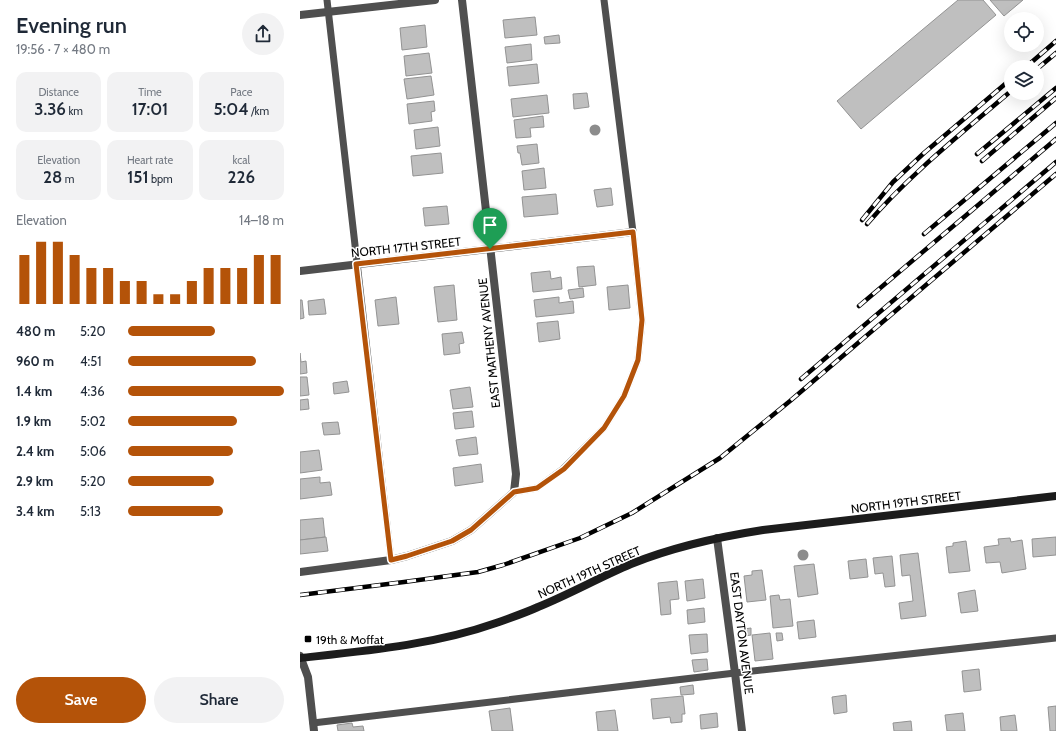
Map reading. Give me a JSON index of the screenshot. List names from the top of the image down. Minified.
{"streets":{"street":["NORTH 17TH STREET","EAST MATHENY AVENUE","NORTH 19TH STREET","EAST DAYTON AVENUE"]},"crossings":[["NORTH 17TH STREET","EAST MATHENY AVENUE"],["NORTH 19TH STREET","EAST DAYTON AVENUE"]],"places":{"transit":["19th & Moffat"]},"page":{"heading":["Evening run","19:56 · 7 × 480 m"],"stats":[["Distance","3.36 km"],["Time","17:01"],["Pace","5:04 /km"],["Elevation","28 m"],["Heart rate","151 bpm"],["kcal","226"]],"chart":["Elevation","14–18 m"],"list":[{"name":"480 m","note":"5:20"},{"name":"960 m","note":"4:51"},{"name":"1.4 km","note":"4:36"},{"name":"1.9 km","note":"5:02"},{"name":"2.4 km","note":"5:06"},{"name":"2.9 km","note":"5:20"},{"name":"3.4 km","note":"5:13"}],"buttons":["Save","Share"]}}
